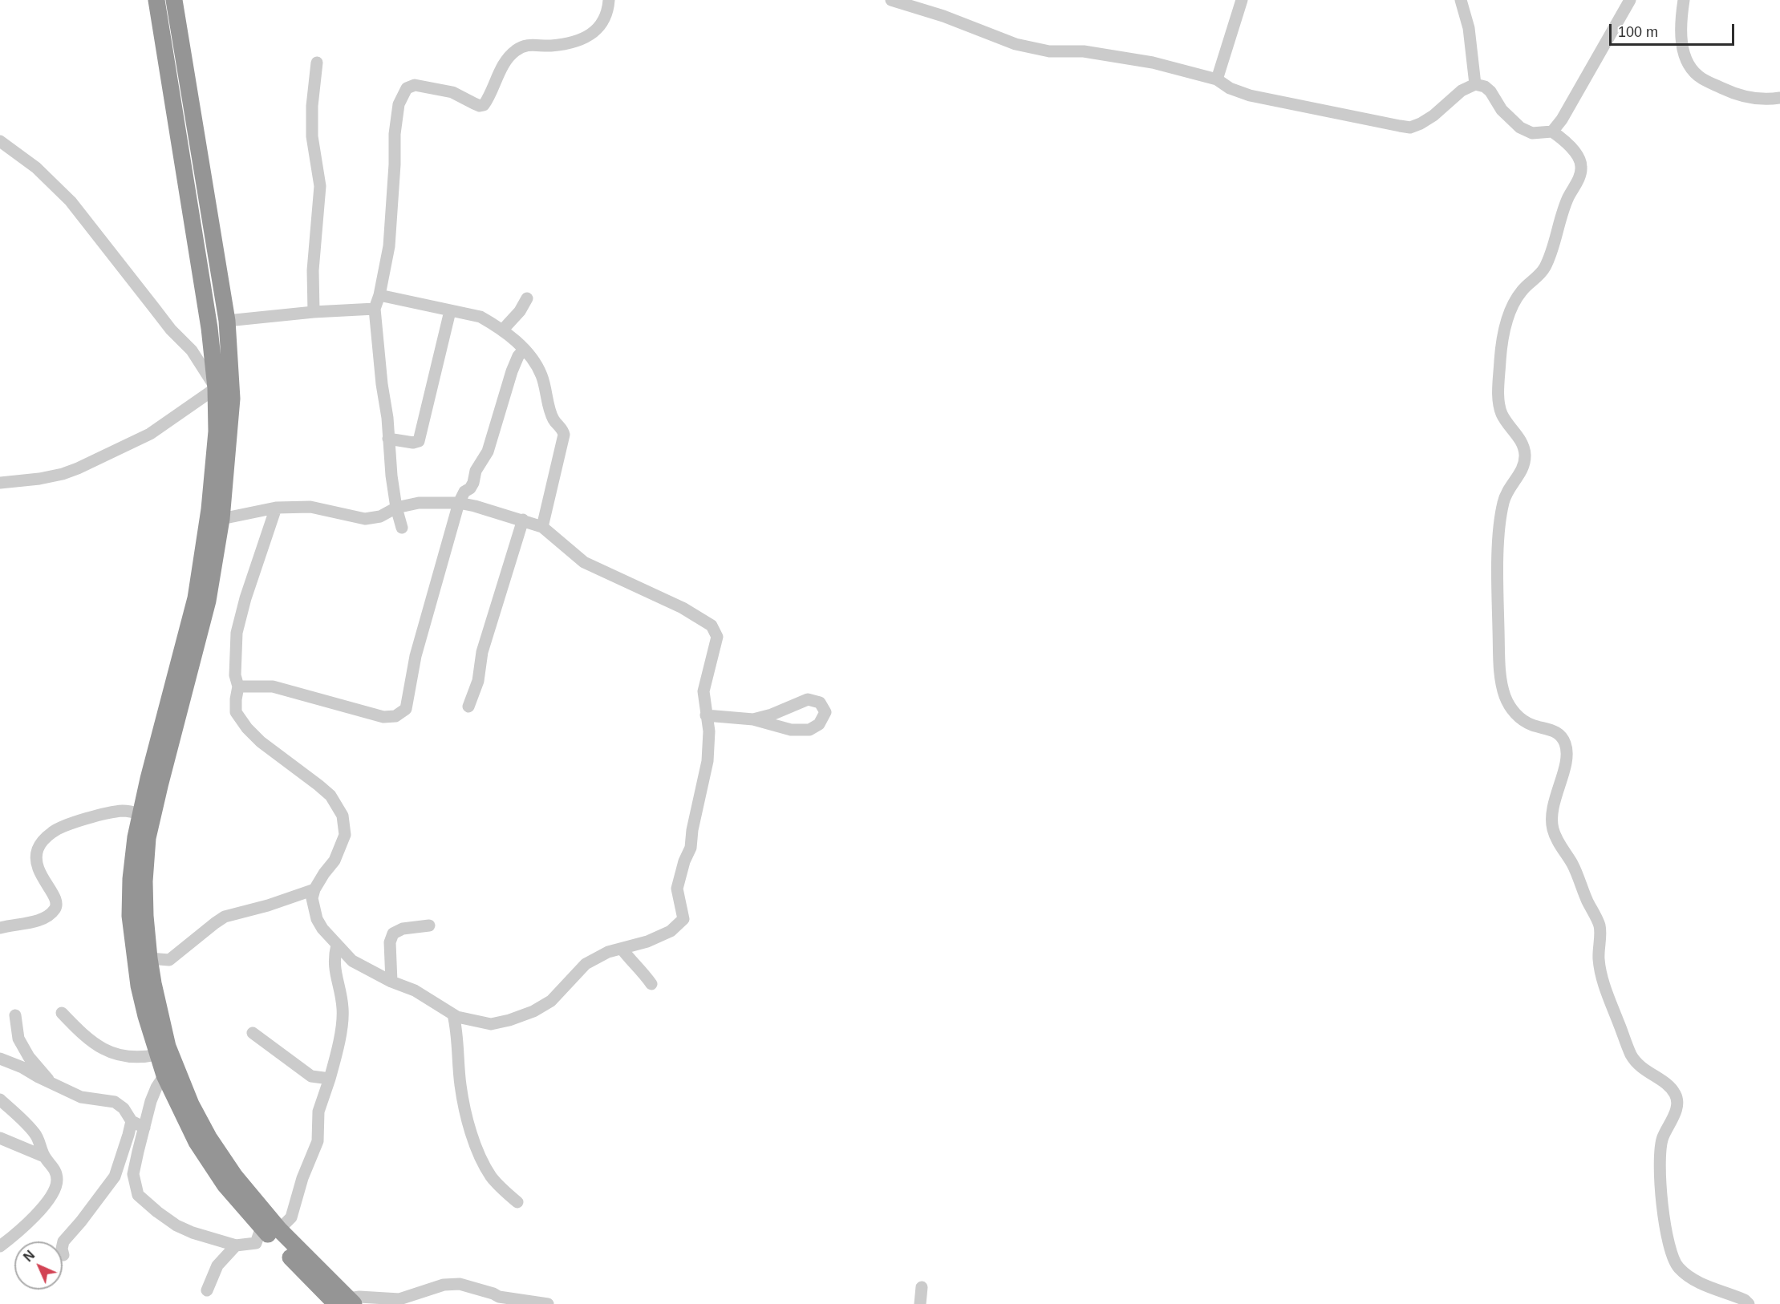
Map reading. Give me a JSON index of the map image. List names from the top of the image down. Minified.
{"scale_bar":"100 m","north":"top left"}
